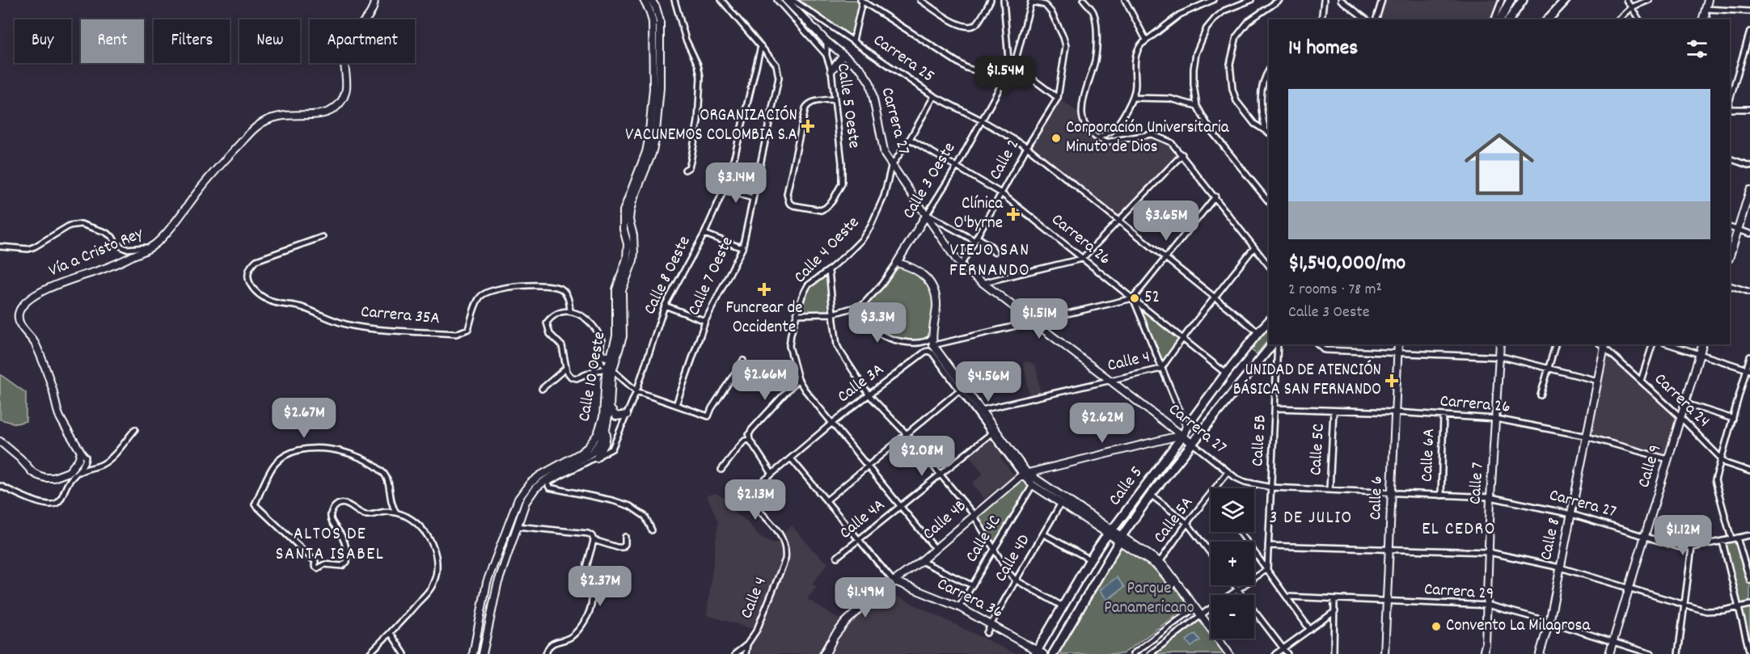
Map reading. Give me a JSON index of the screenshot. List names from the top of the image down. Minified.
{"streets":{"main road":["Calle 5"],"street":["Carrera 25","Calle 5 Oeste","Carrera 27","Calle 2","Calle 3 Oeste","Carrera 26","Calle 4 Oeste","Vía a Cristo Rey","Calle 8 Oeste","Calle 7 Oeste","Carrera 35A","Calle 4","Calle 10 Oeste","Calle 3A","Carrera 24","Calle 5B","Calle 5C","Calle 6A","Calle 9","Calle 7","Calle 6","Calle 4A","Calle 4B","Calle 5A","Calle 4C","Calle 8","Calle 4D","Carrera 29","Carrera 36"]},"crossings":[["Carrera 25","Calle 5 Oeste"],["Carrera 25","Carrera 27"],["Carrera 25","Calle 2"],["Carrera 25","Calle 3 Oeste"],["Carrera 25","Calle 4 Oeste"],["Carrera 25","Calle 4"],["Carrera 25","Calle 5"],["Calle 5 Oeste","Carrera 27"],["Carrera 27","Calle 2"],["Carrera 27","Calle 3 Oeste"],["Carrera 27","Calle 4 Oeste"],["Carrera 27","Calle 4"],["Carrera 27","Calle 5B"],["Carrera 27","Calle 5C"],["Carrera 27","Calle 6A"],["Carrera 27","Calle 9"],["Carrera 27","Calle 7"],["Carrera 27","Calle 5"],["Carrera 27","Calle 6"],["Carrera 27","Calle 4B"],["Carrera 27","Calle 5A"],["Carrera 27","Calle 8"],["Calle 2","Calle 3 Oeste"],["Calle 2","Carrera 26"],["Calle 3 Oeste","Carrera 26"],["Carrera 26","Calle 4 Oeste"],["Carrera 26","Calle 4"],["Carrera 26","Calle 5B"],["Carrera 26","Calle 5C"],["Carrera 26","Calle 6A"],["Carrera 26","Calle 9"],["Carrera 26","Calle 7"],["Carrera 26","Calle 5"],["Carrera 26","Calle 6"],["Carrera 26","Calle 8"],["Calle 8 Oeste","Calle 7 Oeste"],["Calle 4","Calle 3A"],["Calle 3A","Carrera 36"],["Carrera 24","Calle 9"],["Carrera 24","Calle 8"],["Calle 9","Carrera 29"],["Calle 7","Carrera 29"],["Calle 5","Calle 4B"],["Calle 5","Carrera 36"],["Calle 6","Carrera 29"],["Calle 4A","Carrera 36"],["Calle 4B","Carrera 36"],["Calle 4C","Carrera 36"],["Calle 8","Carrera 29"],["Calle 4D","Carrera 36"]],"districts":["VIEJO SAN FERNANDO","3 DE JULIO","EL CEDRO","ALTOS DE SANTA ISABEL"],"parks":["Parque Panamericano"],"places":{"health":["ORGANIZACIÓN VACUNEMOS COLOMBIA S.A","Clínica O'byrne","Funcrear de Occidente","UNIDAD DE ATENCIÓN BÁSICA SAN FERNANDO"],"other":["Corporación Universitaria Minuto de Dios","52","Convento La Milagrosa"]},"page":{"chip":["Buy","Rent","Filters","New","Apartment"],"heading":"14 homes","price":["$1.54M","$3.14M","$3.65M","$1.51M","$3.3M","$2.66M","$4.56M","$2.67M","$2.62M","$2.08M","$2.13M","$1.12M","$2.37M","$1.49M"],"list":[{"name":"$1,540,000/mo","note":"2 rooms · 78 m² · Calle 3 Oeste"}],"map_buttons":["+","−"]}}
